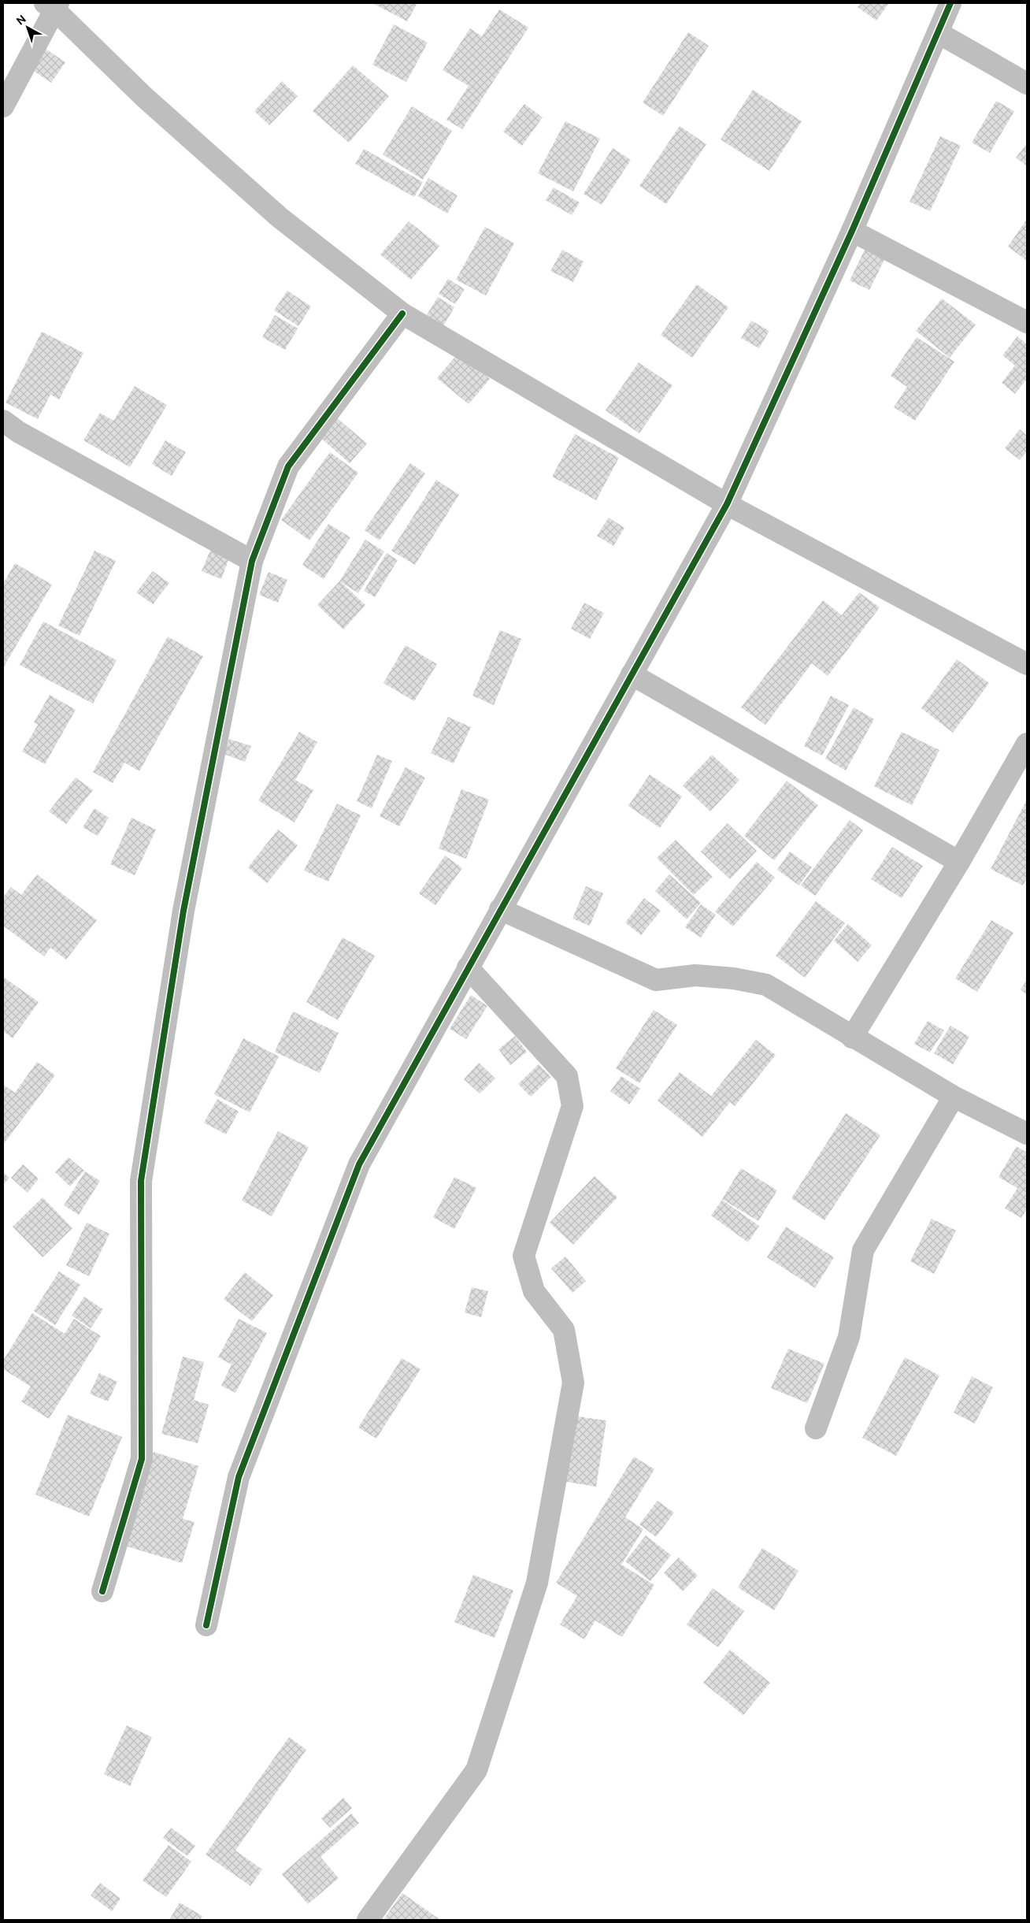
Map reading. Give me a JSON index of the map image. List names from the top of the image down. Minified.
{"north":"top left"}
